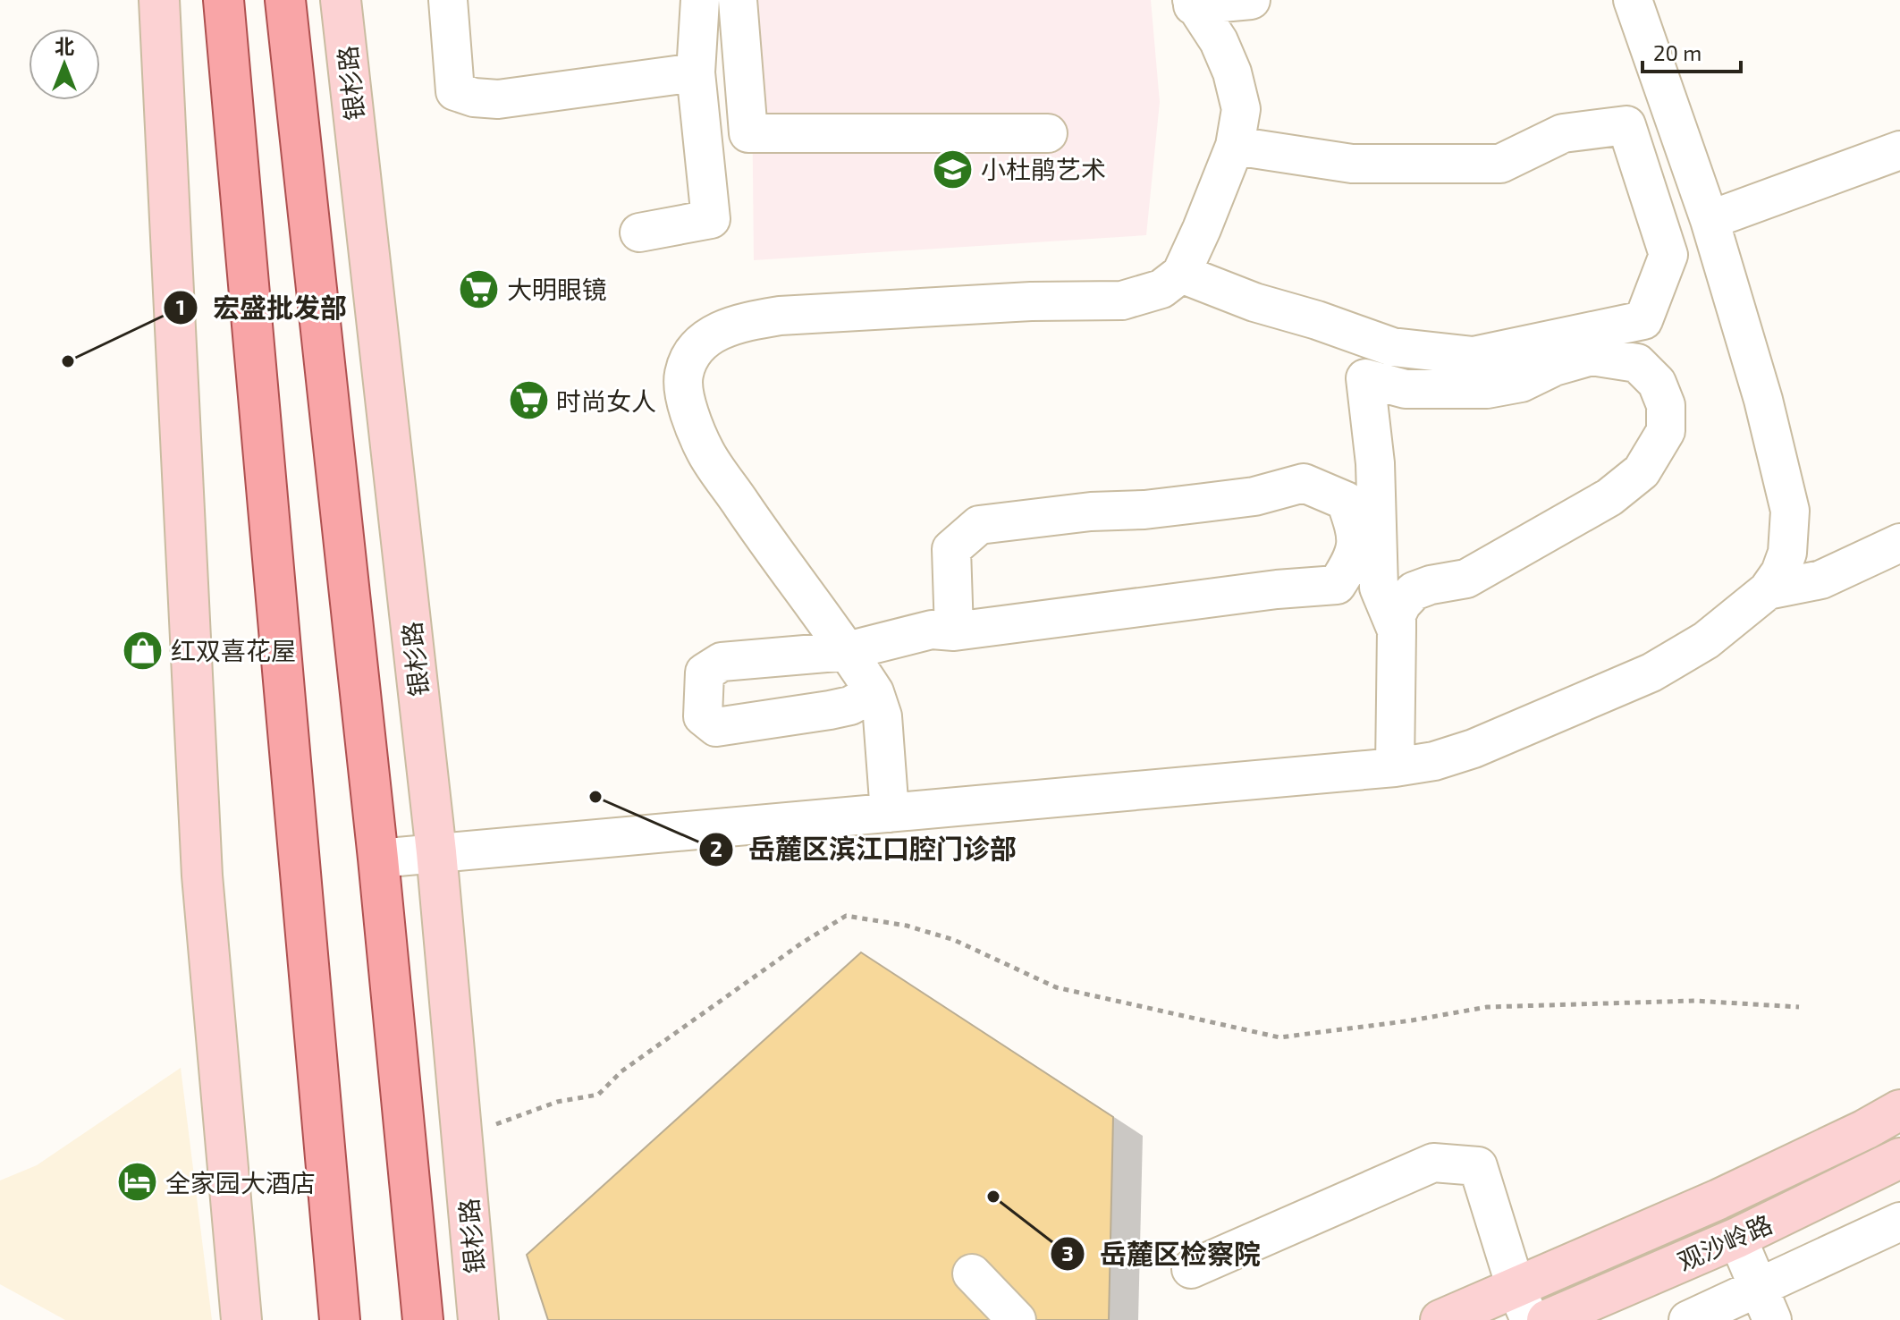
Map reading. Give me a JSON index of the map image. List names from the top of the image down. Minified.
{"streets":{"street":["银杉路","观沙岭路"]},"places":{"school or university":["小杜鹃艺术"],"supermarket":["大明眼镜","时尚女人"],"other":["宏盛批发部","岳麓区滨江口腔门诊部","岳麓区检察院"],"shop":["红双喜花屋"],"hotel":["全家园大酒店"]},"scale_bar":"20 m","north":"top"}
